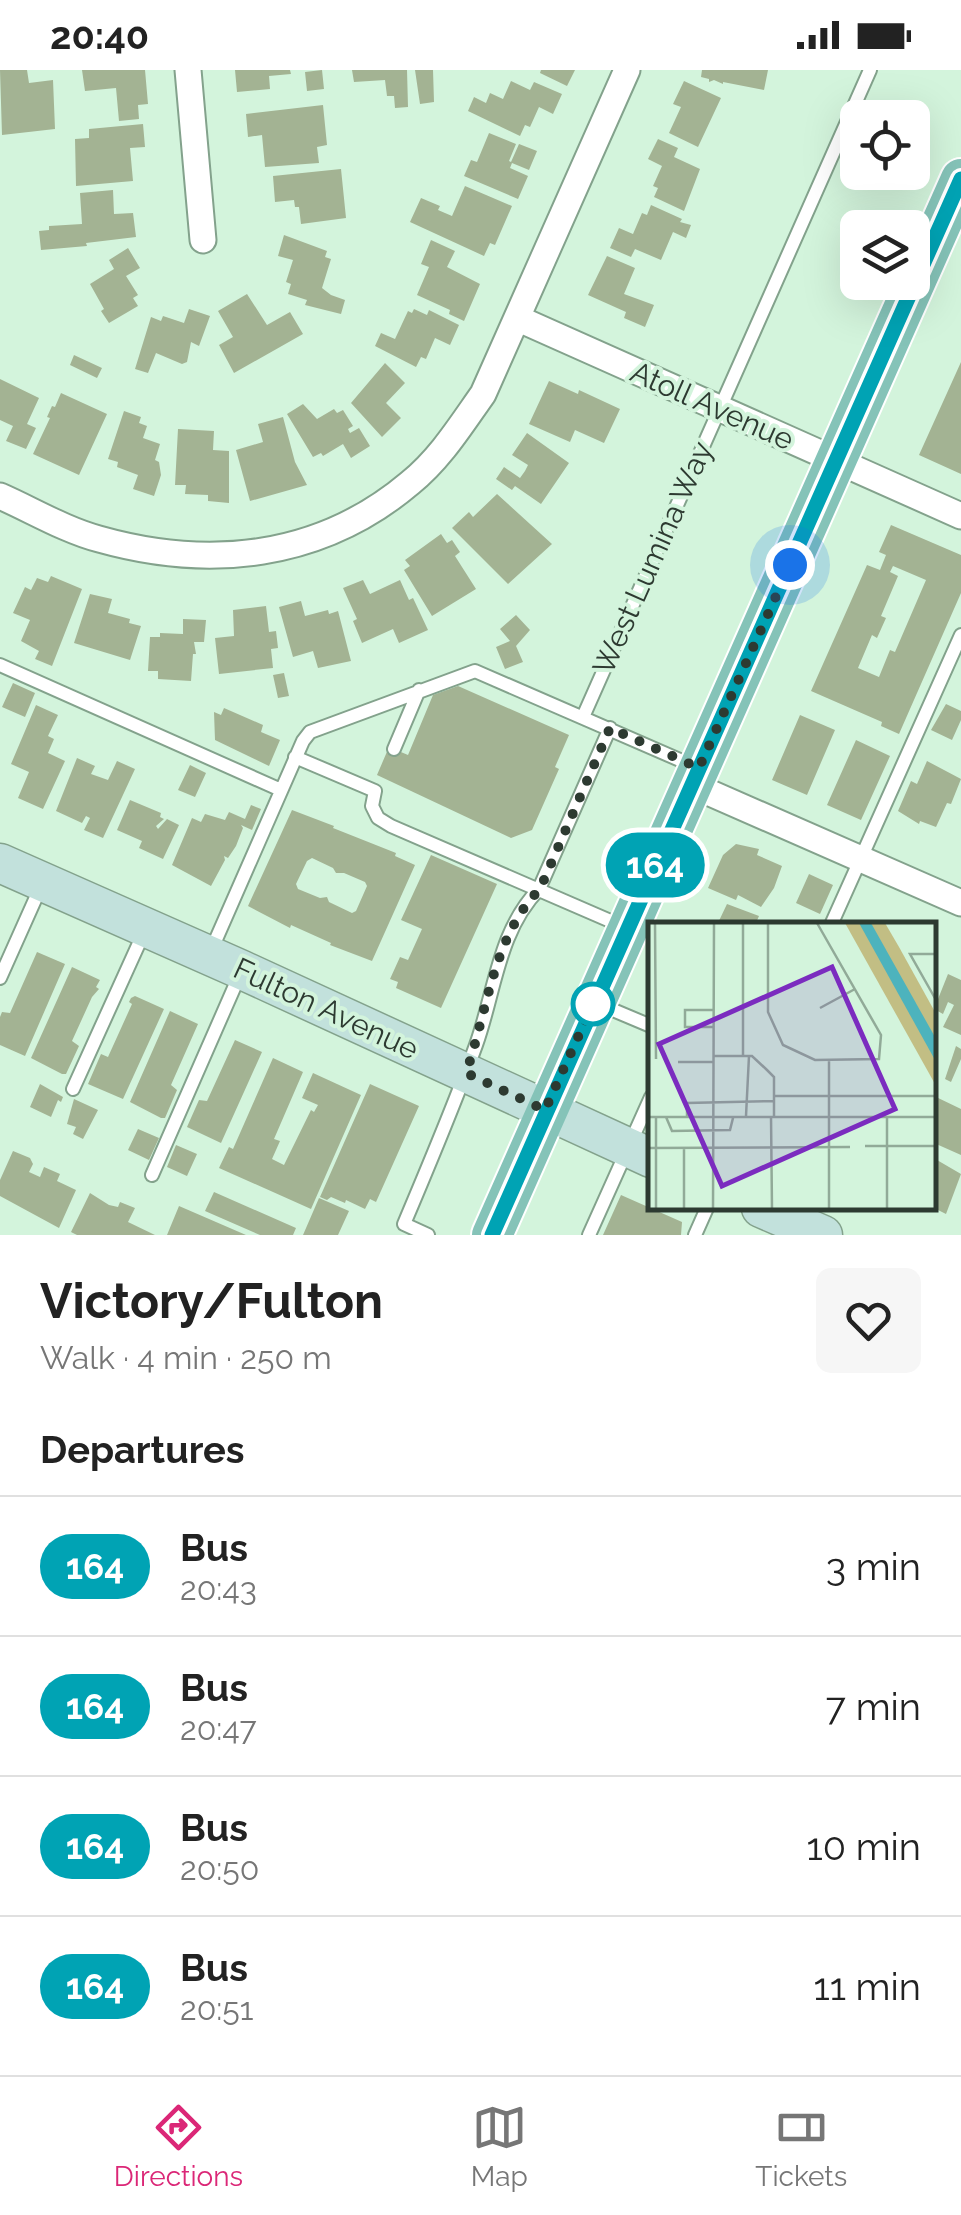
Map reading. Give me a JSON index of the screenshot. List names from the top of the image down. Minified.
{"streets":{"street":["Atoll Avenue","Fulton Avenue"],"lane":["West Lumina Way"]},"crossings":[["Atoll Avenue","West Lumina Way"]],"lines":["bus line 164"],"page":{"status":"20:40","on_map":"164","heading":[["Victory/Fulton","Walk · 4 min · 250 m"],"Departures"],"list":[{"mark":"164","name":"Bus","note":"20:43","value":"3 min"},{"mark":"164","name":"Bus","note":"20:47","value":"7 min"},{"mark":"164","name":"Bus","note":"20:50","value":"10 min"},{"mark":"164","name":"Bus","note":"20:51","value":"11 min"}],"tabs":["Directions","Map","Tickets"]}}
